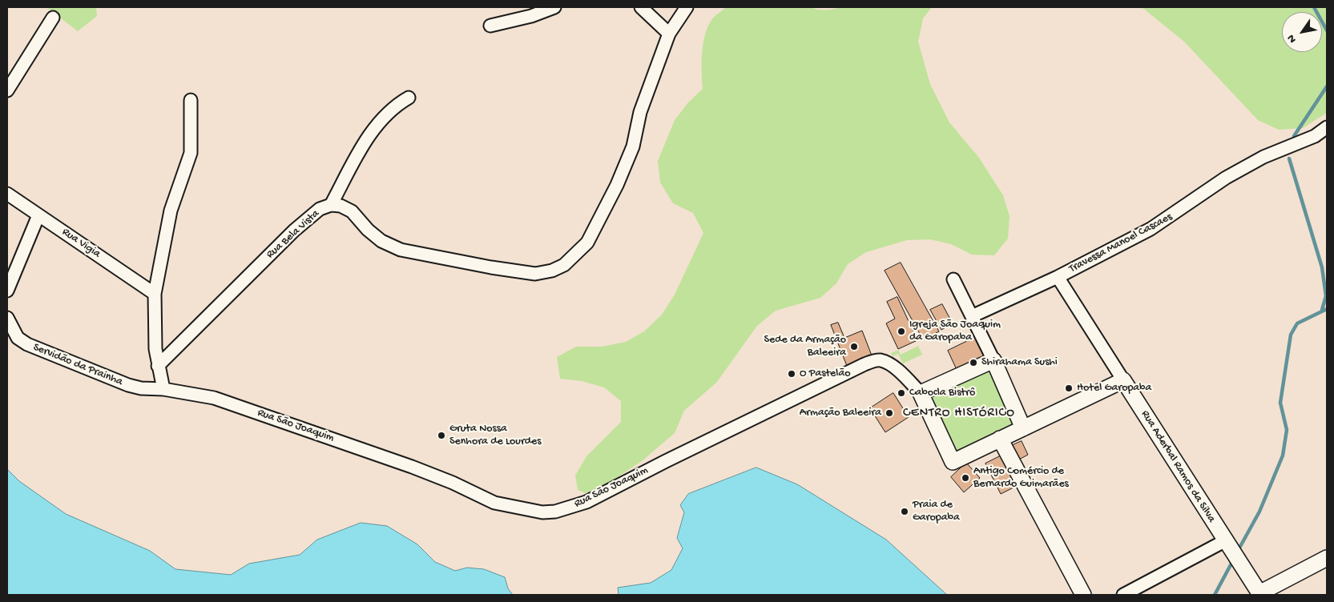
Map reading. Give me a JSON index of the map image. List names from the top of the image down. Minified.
{"streets":{"street":["Rua Bela Vista","Rua Vigia","Travessa Manoel Cascaes","Servidão da Prainha","Rua São Joaquim","Rua Aderbal Ramos da Silva"]},"crossings":[["Travessa Manoel Cascaes","Rua Aderbal Ramos da Silva"],["Servidão da Prainha","Rua São Joaquim"]],"districts":["CENTRO HISTÓRICO"],"places":["Igreja São Joaquim da Garopaba","Sede da Armação Baleeira","Shirahama Sushi","O Pastelão","Hotel Garopaba","Cabocla Bistrô","Armação Baleeira","Gruta Nossa Senhora de Lourdes","Antigo Comércio de Bernardo Guimarães","Praia de Garopaba"],"north":"bottom left"}
